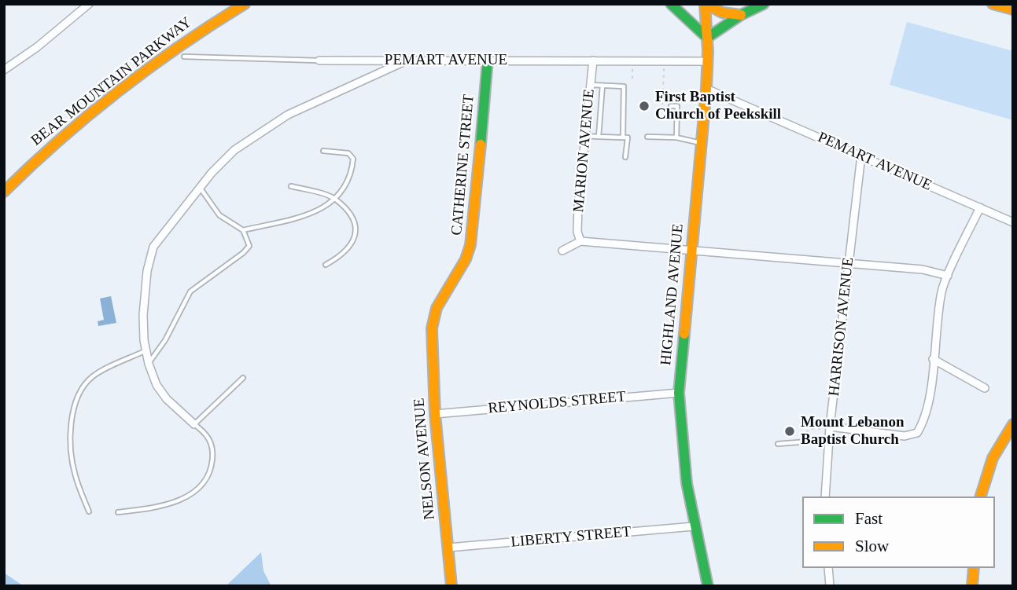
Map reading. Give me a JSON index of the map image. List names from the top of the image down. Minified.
{"streets":{"main road":["BEAR MOUNTAIN PARKWAY","CATHERINE STREET","HIGHLAND AVENUE","NELSON AVENUE"],"street":["PEMART AVENUE","MARION AVENUE","HARRISON AVENUE","REYNOLDS STREET","LIBERTY STREET"]},"crossings":[["PEMART AVENUE","MARION AVENUE"],["PEMART AVENUE","CATHERINE STREET"],["PEMART AVENUE","HIGHLAND AVENUE"],["PEMART AVENUE","HARRISON AVENUE"],["CATHERINE STREET","NELSON AVENUE"],["HIGHLAND AVENUE","REYNOLDS STREET"],["HIGHLAND AVENUE","LIBERTY STREET"],["REYNOLDS STREET","NELSON AVENUE"],["NELSON AVENUE","LIBERTY STREET"]],"places":["First Baptist Church of Peekskill","Mount Lebanon Baptist Church"],"legend":["Fast","Slow"]}
